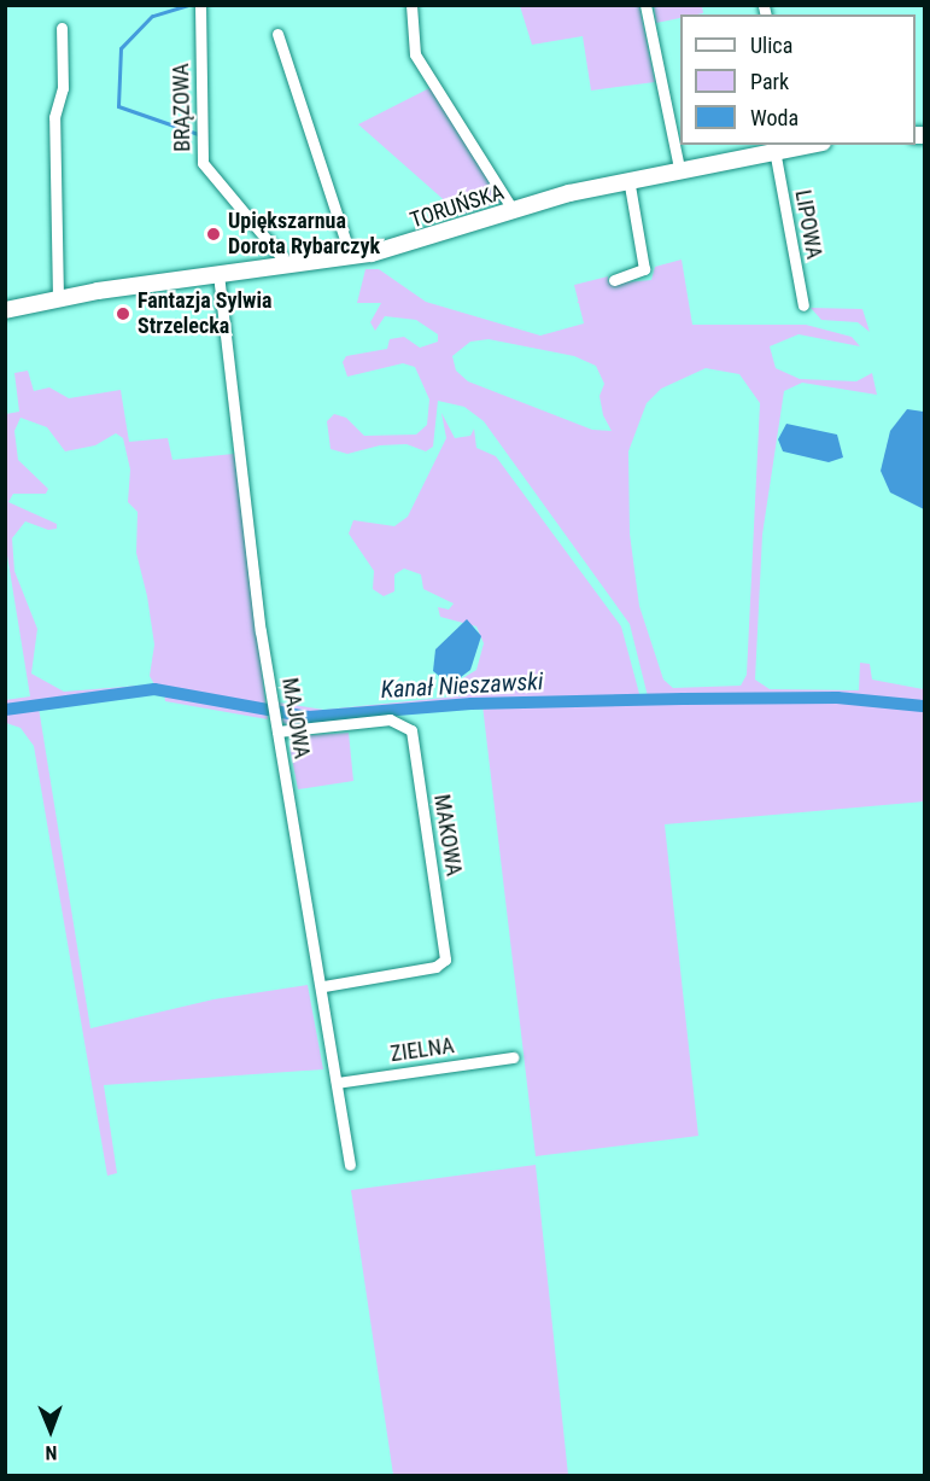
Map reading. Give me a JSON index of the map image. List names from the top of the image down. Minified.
{"streets":{"main road":["TORUŃSKA"],"street":["BRĄZOWA","LIPOWA","MAJOWA","MAKOWA","ZIELNA"]},"crossings":[["BRĄZOWA","TORUŃSKA"],["TORUŃSKA","LIPOWA"],["TORUŃSKA","MAJOWA"],["MAJOWA","MAKOWA"],["MAJOWA","ZIELNA"]],"water":["Kanał Nieszawski"],"places":["Upiększarnua Dorota Rybarczyk","Fantazja Sylwia Strzelecka"],"legend":["Ulica","Park","Woda"],"north":"bottom"}
